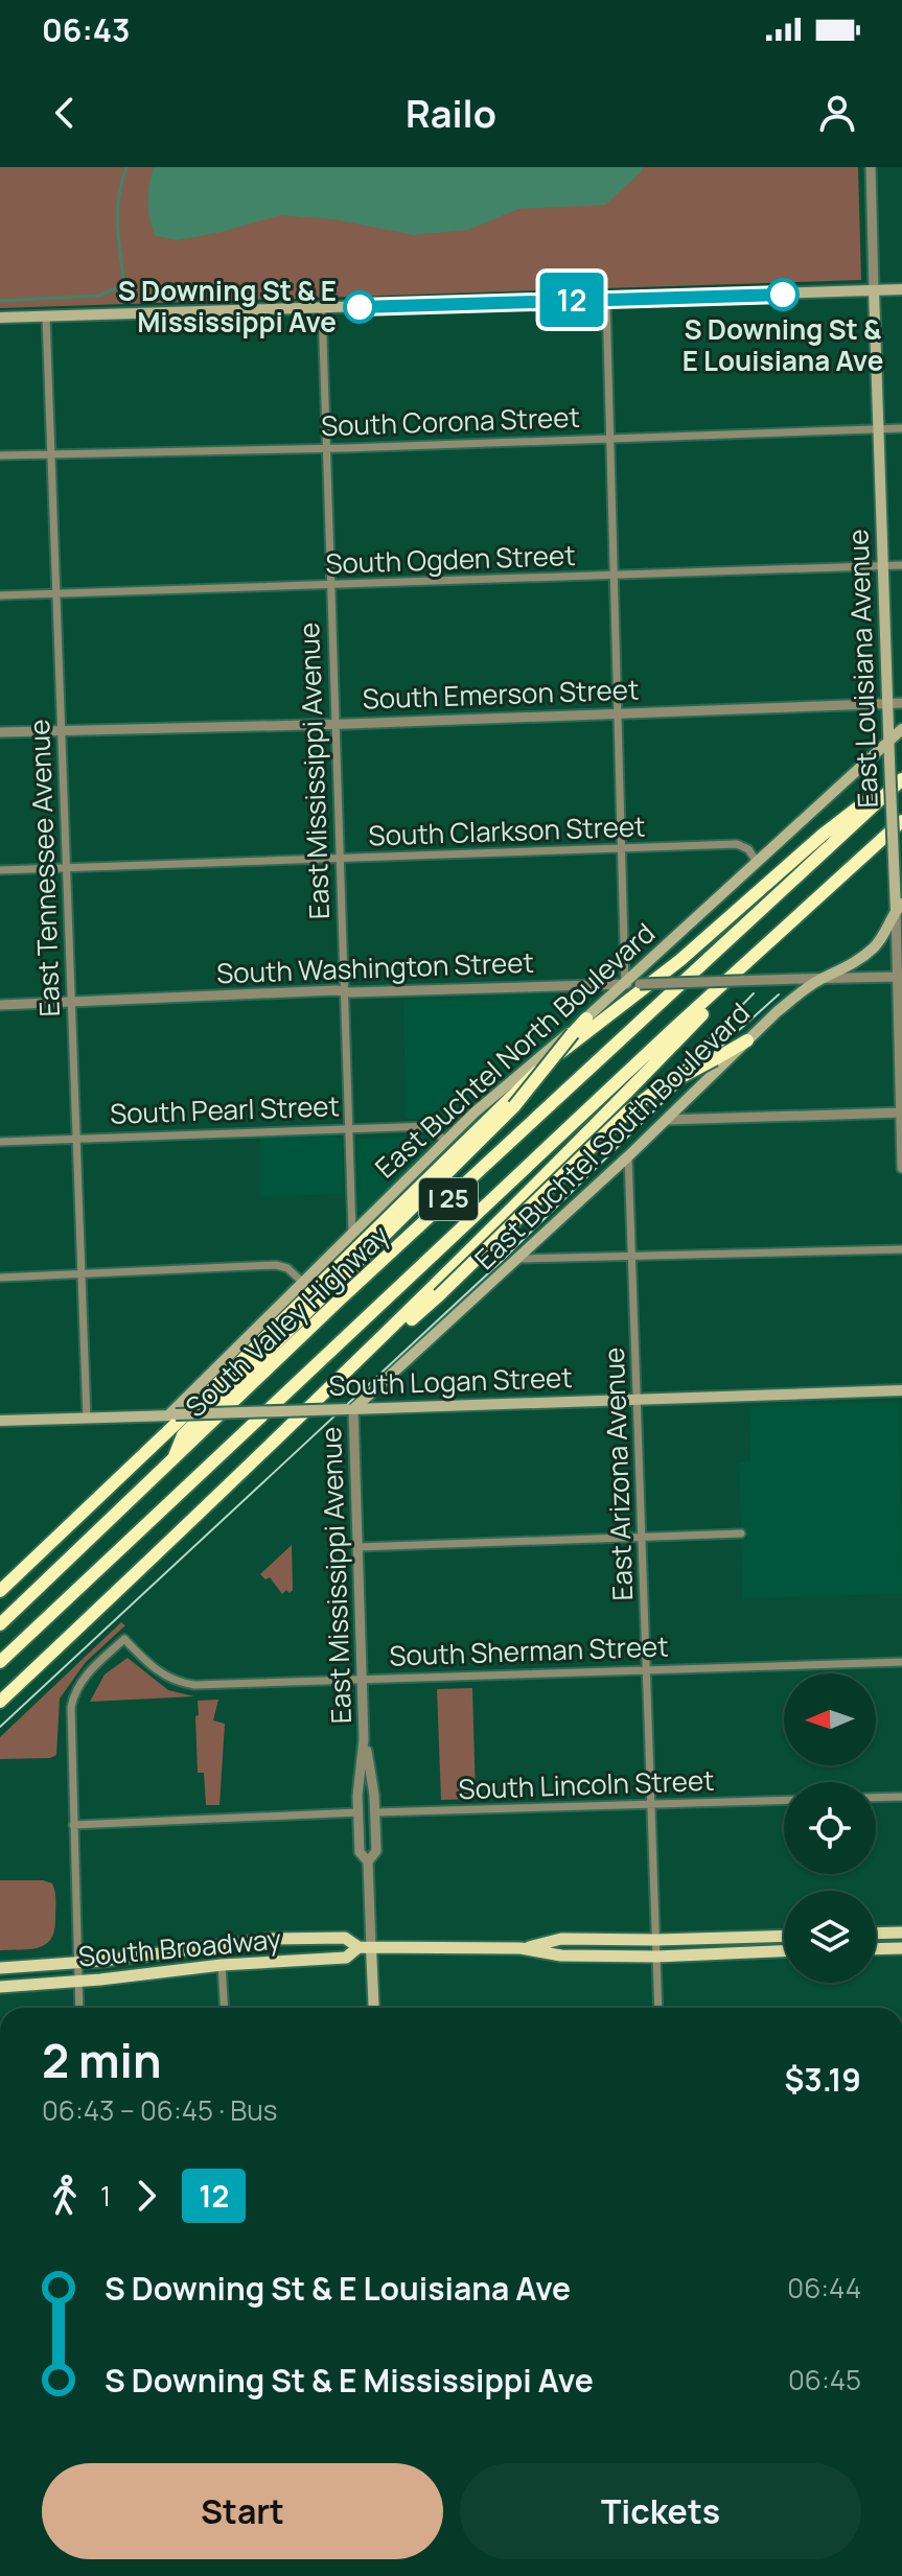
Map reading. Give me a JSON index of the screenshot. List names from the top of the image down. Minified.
{"streets":{"highway":["I 25","South Valley Highway"],"main road":["East Louisiana Avenue","East Buchtel North Boulevard","East Buchtel South Boulevard","South Logan Street","South Broadway"],"street":["South Corona Street","South Ogden Street","South Emerson Street","East Mississippi Avenue","South Clarkson Street","East Tennessee Avenue","South Washington Street","South Pearl Street","East Arizona Avenue","South Sherman Street","South Lincoln Street"]},"crossings":[["South Corona Street","East Louisiana Avenue"],["South Corona Street","East Mississippi Avenue"],["South Corona Street","East Tennessee Avenue"],["South Ogden Street","East Louisiana Avenue"],["South Ogden Street","East Mississippi Avenue"],["South Ogden Street","East Tennessee Avenue"],["East Louisiana Avenue","South Emerson Street"],["East Louisiana Avenue","South Washington Street"],["East Louisiana Avenue","East Buchtel North Boulevard"],["East Louisiana Avenue","East Buchtel South Boulevard"],["South Emerson Street","East Mississippi Avenue"],["South Emerson Street","East Tennessee Avenue"],["East Mississippi Avenue","South Clarkson Street"],["East Mississippi Avenue","South Washington Street"],["East Mississippi Avenue","East Buchtel North Boulevard"],["East Mississippi Avenue","South Pearl Street"],["East Mississippi Avenue","East Buchtel South Boulevard"],["East Mississippi Avenue","South Logan Street"],["East Mississippi Avenue","South Sherman Street"],["East Mississippi Avenue","South Lincoln Street"],["East Mississippi Avenue","South Broadway"],["South Clarkson Street","East Tennessee Avenue"],["South Clarkson Street","East Buchtel North Boulevard"],["East Tennessee Avenue","South Washington Street"],["East Tennessee Avenue","South Pearl Street"],["East Tennessee Avenue","South Logan Street"],["South Washington Street","East Buchtel North Boulevard"],["South Washington Street","East Buchtel South Boulevard"],["East Buchtel North Boulevard","South Pearl Street"],["East Buchtel North Boulevard","South Logan Street"],["East Buchtel South Boulevard","South Logan Street"],["East Buchtel South Boulevard","East Arizona Avenue"],["South Logan Street","East Arizona Avenue"],["East Arizona Avenue","South Sherman Street"],["East Arizona Avenue","South Lincoln Street"],["East Arizona Avenue","South Broadway"]],"places":["S Downing St & E Louisiana Ave","S Downing St & E Mississippi Ave"],"lines":["bus line 12"],"north":"left","page":{"status":"06:43","header":"Railo","on_map":"12","heading":["2 min","06:43 – 06:45 · Bus","$3.19"],"legs":["1","12"],"list":[{"name":"S Downing St & E Louisiana Ave","value":"06:44"},{"name":"S Downing St & E Mississippi Ave","value":"06:45"}],"buttons":["Start","Tickets"]}}
